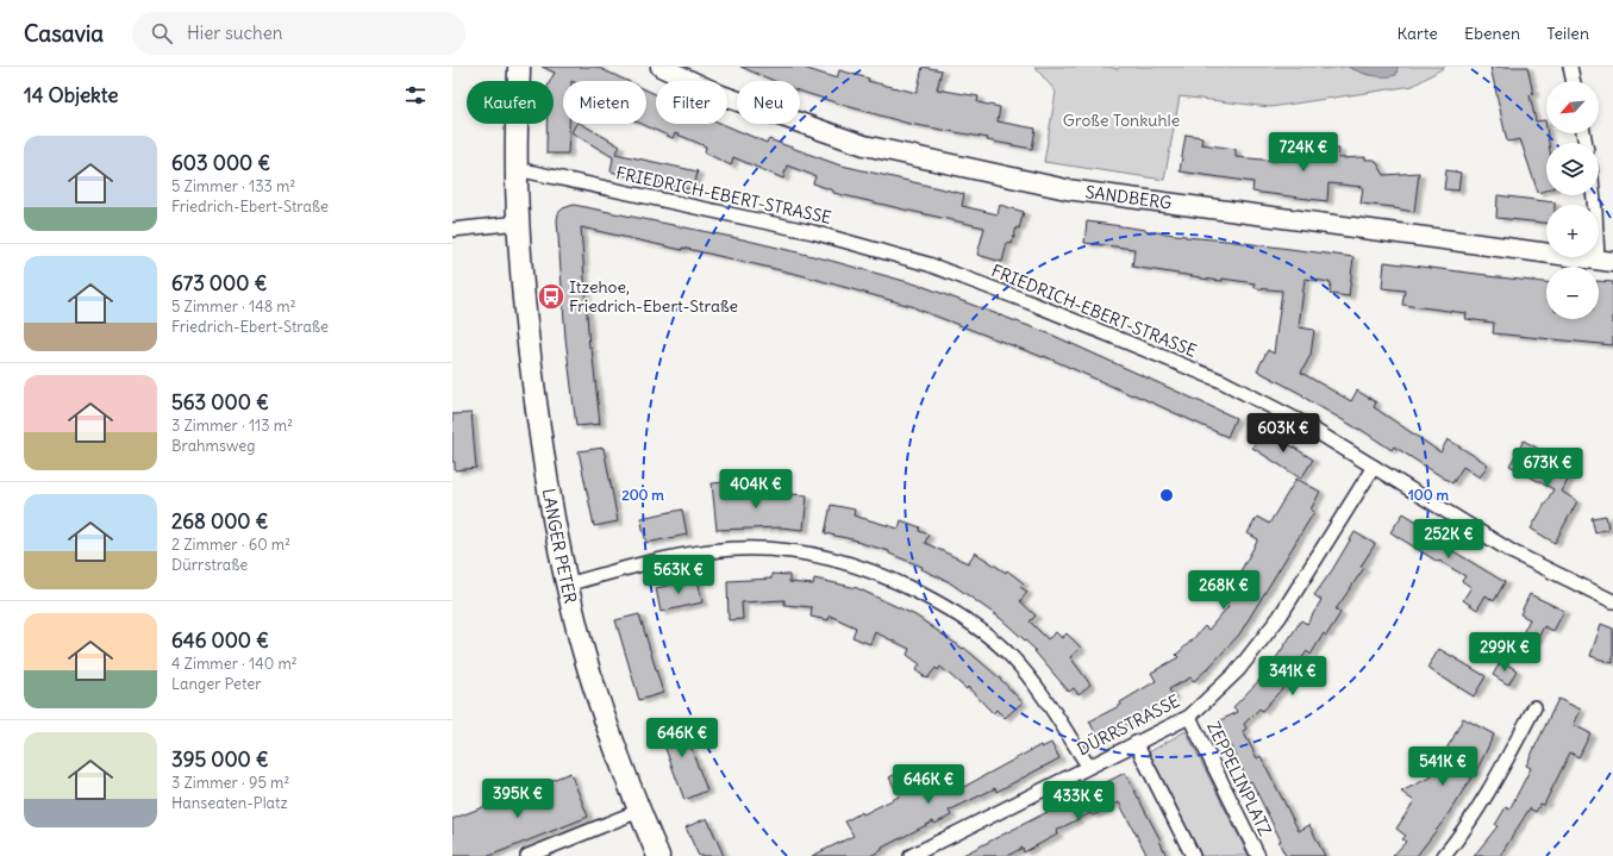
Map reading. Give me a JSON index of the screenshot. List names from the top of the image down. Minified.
{"streets":{"main road":["SANDBERG","LANGER PETER"],"street":["FRIEDRICH-EBERT-STRASSE","DÜRRSTRASSE","ZEPPELINPLATZ"]},"crossings":[["FRIEDRICH-EBERT-STRASSE","LANGER PETER"],["FRIEDRICH-EBERT-STRASSE","DÜRRSTRASSE"],["DÜRRSTRASSE","ZEPPELINPLATZ"]],"parks":["Große Tonkuhle"],"places":{"bus stop":["Itzehoe, Friedrich-Ebert-Straße"]},"north":"bottom left","page":{"header":"Casavia","search":"Hier suchen","nav":["Karte","Ebenen","Teilen"],"heading":"14 Objekte","map_buttons":["+","−"],"chip":["Kaufen","Mieten","Filter","Neu"],"list":[{"name":"603 000 €","note":"5 Zimmer · 133 m² · Friedrich-Ebert-Straße"},{"name":"673 000 €","note":"5 Zimmer · 148 m² · Friedrich-Ebert-Straße"},{"name":"563 000 €","note":"3 Zimmer · 113 m² · Brahmsweg"},{"name":"268 000 €","note":"2 Zimmer · 60 m² · Dürrstraße"},{"name":"646 000 €","note":"4 Zimmer · 140 m² · Langer Peter"},{"name":"395 000 €","note":"3 Zimmer · 95 m² · Hanseaten-Platz"}],"price":["724K €","603K €","673K €","404K €","252K €","563K €","268K €","299K €","341K €","646K €","541K €","646K €","395K €","433K €"]},"rings":["100 m","200 m"]}
